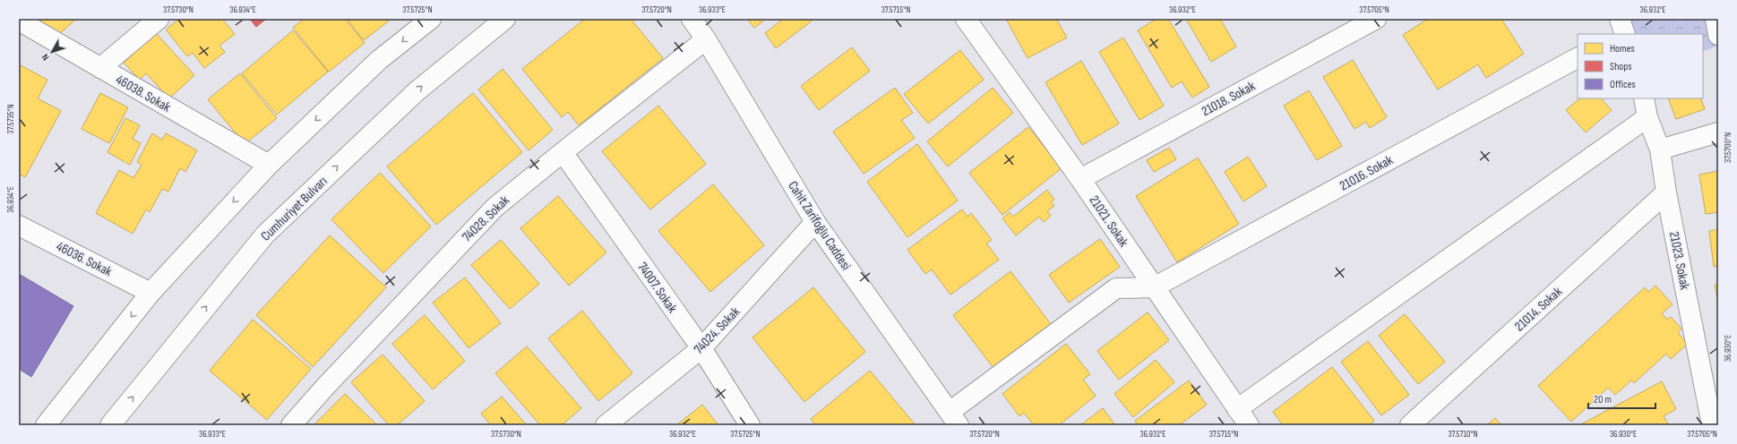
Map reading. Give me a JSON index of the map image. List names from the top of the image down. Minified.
{"streets":{"street":["46038. Sokak","21018. Sokak","21016. Sokak","Cumhuriyet Bulvarı","74028. Sokak","21021. Sokak","Cahit Zarifoğlu Caddesi","46036. Sokak","21023. Sokak","74007. Sokak","21014. Sokak","74024. Sokak"]},"crossings":[["21018. Sokak","21021. Sokak"],["21016. Sokak","21021. Sokak"],["74028. Sokak","Cahit Zarifoğlu Caddesi"],["74028. Sokak","74007. Sokak"],["Cahit Zarifoğlu Caddesi","74024. Sokak"],["21023. Sokak","21014. Sokak"],["74007. Sokak","74024. Sokak"]],"legend":["Homes","Shops","Offices"],"scale_bar":"20 m","north":"bottom left","coordinates":["37.5730°N","36.934°E","37.5725°N","37.5720°N","36.933°E","37.5715°N","36.932°E","37.5705°N","36.931°E","37.5735°N","37.5700°N","36.930°E","37.5710°N"]}
